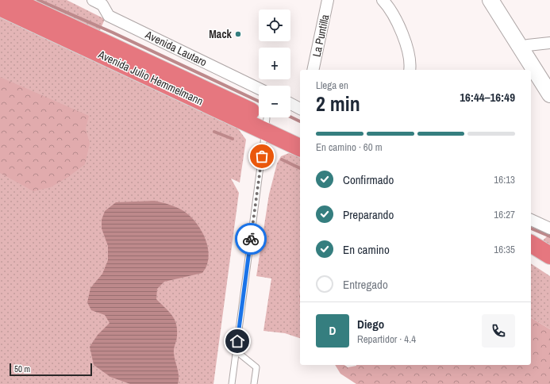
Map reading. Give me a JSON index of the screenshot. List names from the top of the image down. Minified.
{"streets":{"highway":["Avenida Julio Hemmelmann"],"street":["La Puntilla","Avenida Lautaro"]},"places":["Mack"],"scale_bar":"50 m","page":{"map_buttons":["+","−"],"heading":["2 min","Llega en","16:44–16:49"],"panel":["Diego","Repartidor · 4.4"],"bar":"En camino · 60 m","list":[["Confirmado","16:13"],["Preparando","16:27"],["En camino","16:35"],"Entregado"],"round":"D","scale":"50 m"}}
